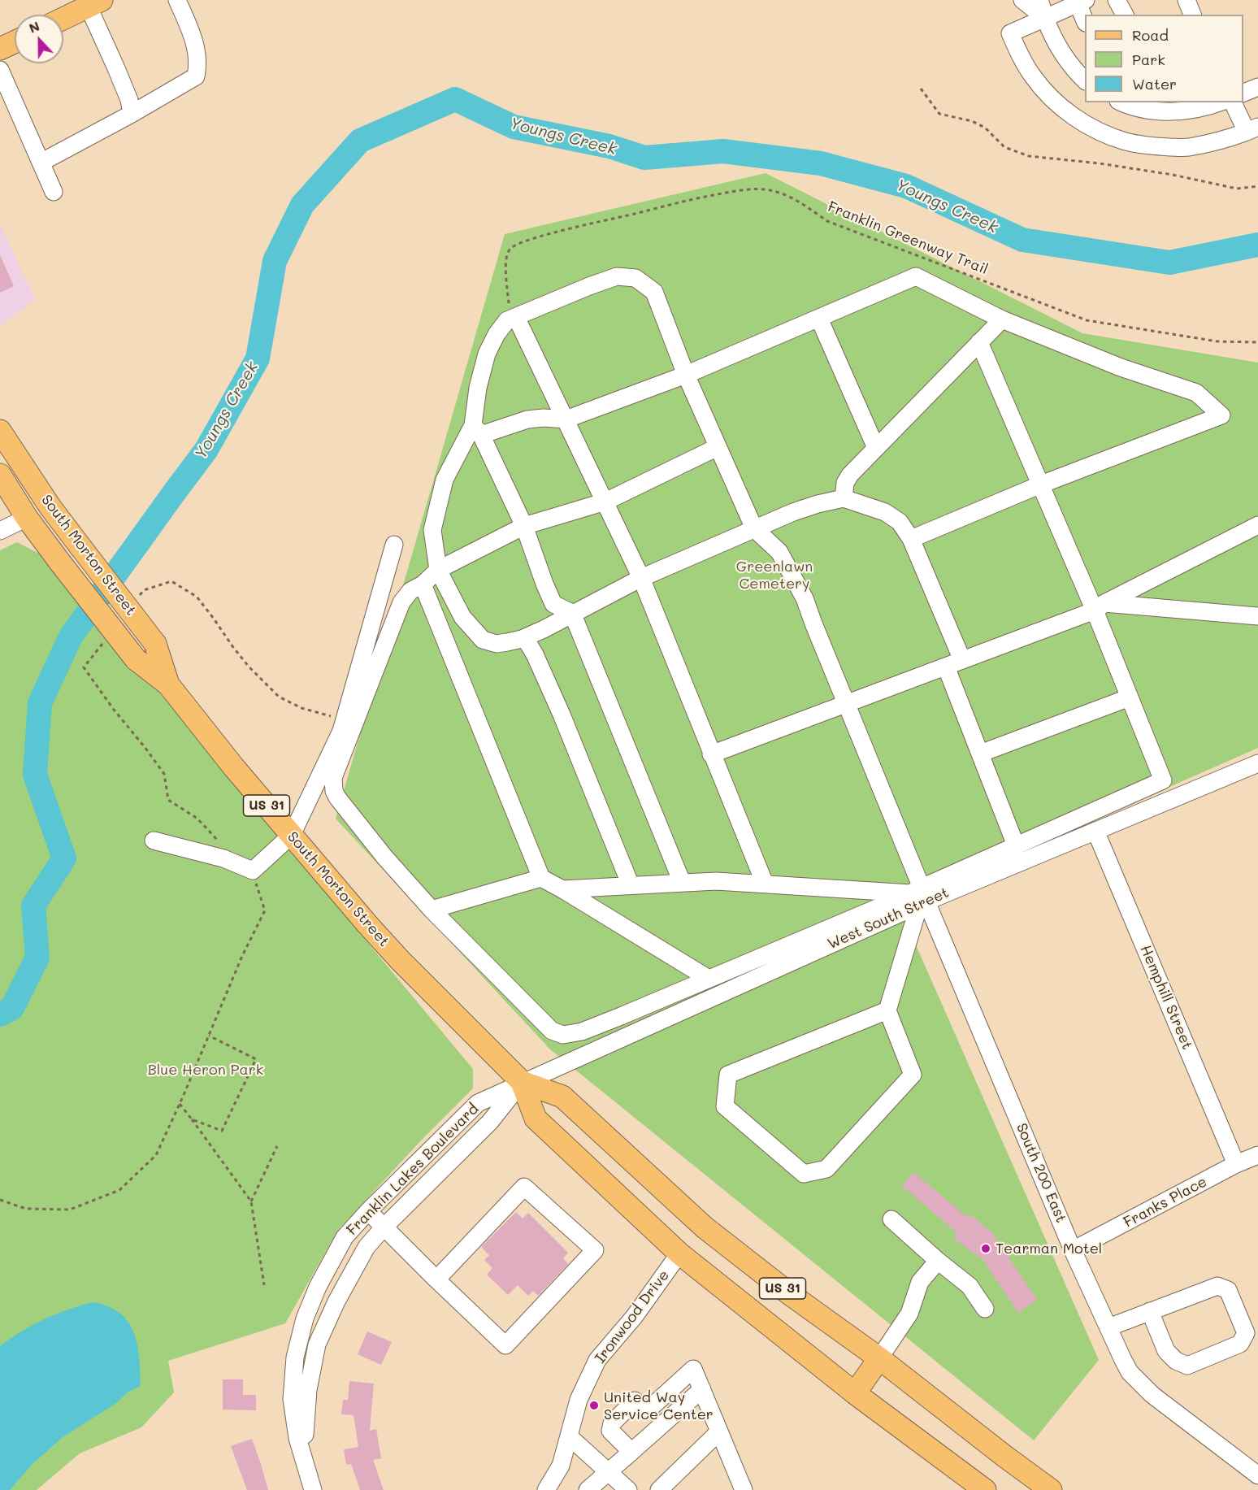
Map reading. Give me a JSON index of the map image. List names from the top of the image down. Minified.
{"streets":{"main road":["South Morton Street","US 31"],"street":["West South Street","Hemphill Street","Franklin Lakes Boulevard","South 200 East","Franks Place","Ironwood Drive"],"path":["Franklin Greenway Trail"]},"crossings":[["South Morton Street","US 31"],["South Morton Street","West South Street"],["South Morton Street","Franklin Lakes Boulevard"],["US 31","West South Street"],["US 31","Franklin Lakes Boulevard"],["US 31","Ironwood Drive"],["West South Street","Hemphill Street"],["West South Street","Franklin Lakes Boulevard"],["West South Street","South 200 East"],["Hemphill Street","Franks Place"],["South 200 East","Franks Place"]],"water":["Youngs Creek"],"parks":["Greenlawn Cemetery","Blue Heron Park"],"places":["Tearman Motel","United Way Service Center"],"legend":["Road","Park","Water"],"north":"top"}
